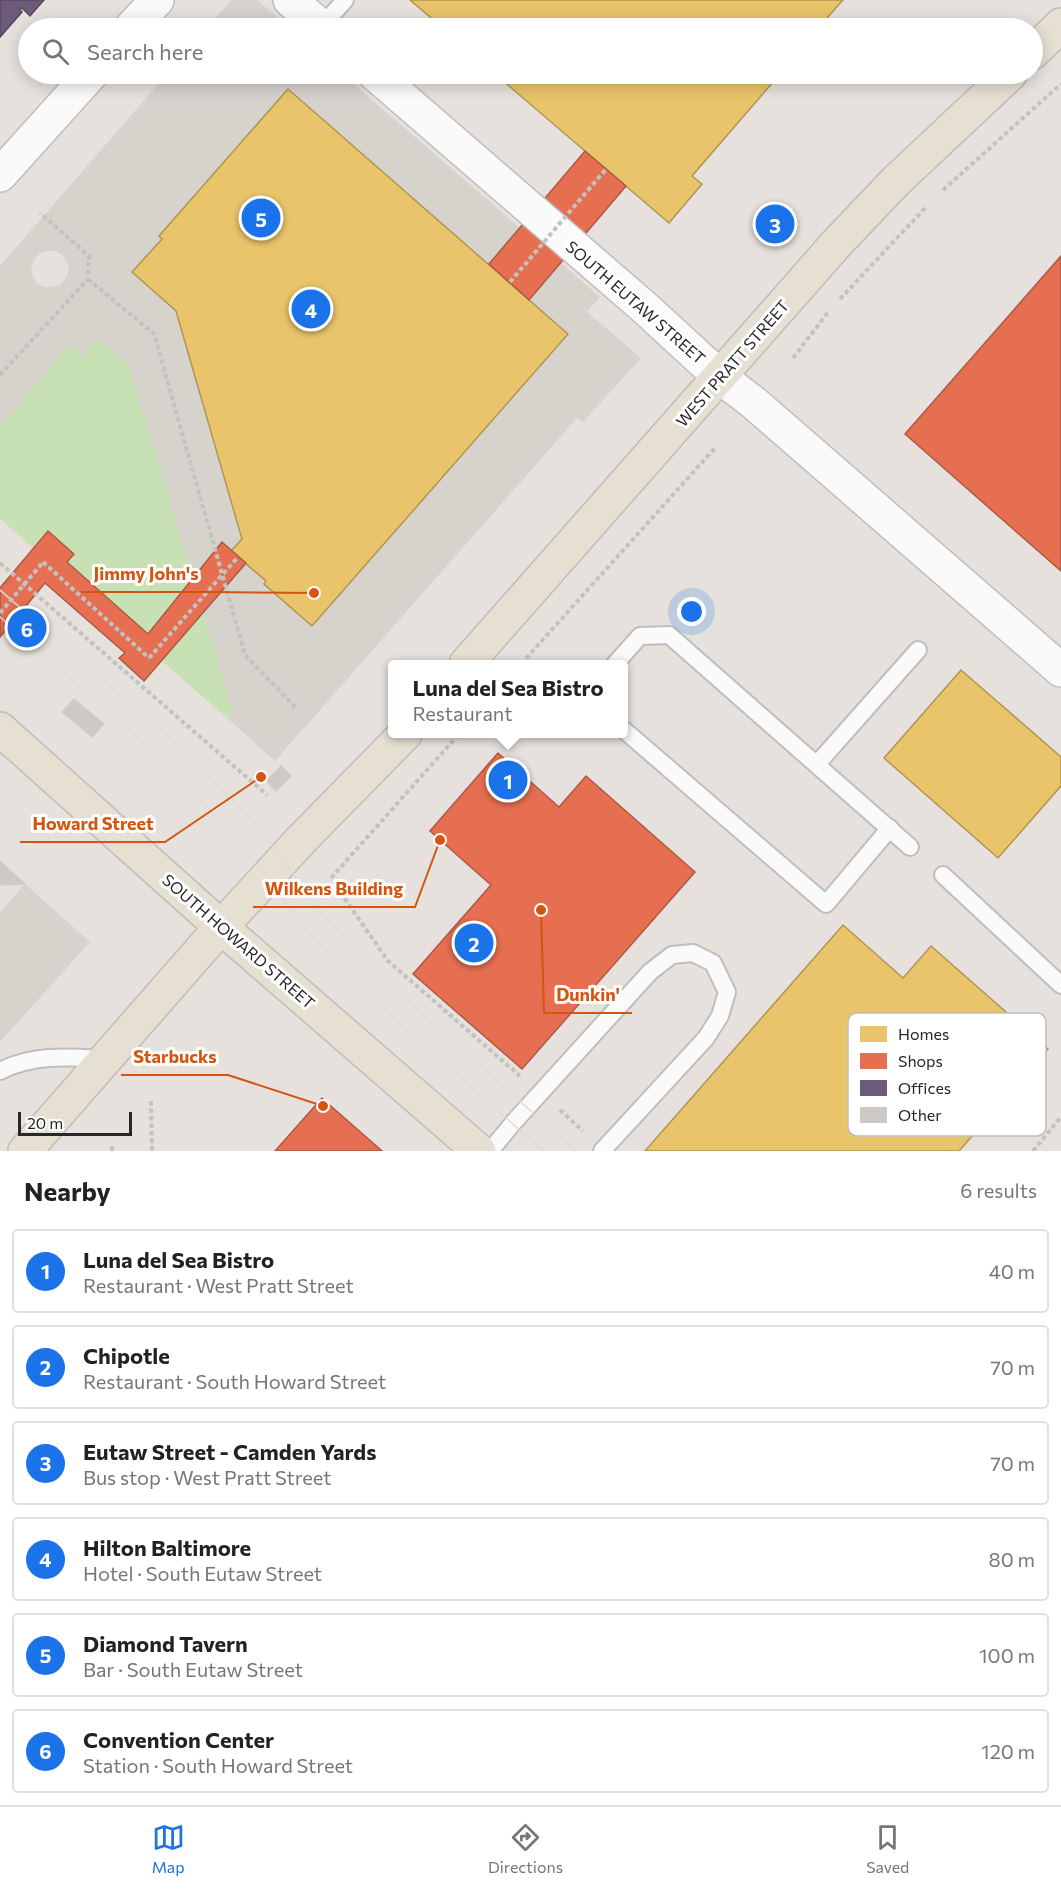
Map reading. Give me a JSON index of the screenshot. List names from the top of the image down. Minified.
{"streets":{"main road":["WEST PRATT STREET","SOUTH HOWARD STREET"],"street":["SOUTH EUTAW STREET"]},"crossings":[["SOUTH EUTAW STREET","WEST PRATT STREET"]],"places":["Jimmy John's","Howard Street","Wilkens Building","Dunkin'","Starbucks"],"legend":["Homes","Shops","Offices","Other"],"scale_bar":"20 m","page":{"search":"Search here","pins":["5","3","4","6","1","2"],"popup":["Luna del Sea Bistro","Restaurant"],"scale":"20 m","heading":["Nearby","6 results"],"list":[{"mark":"1","name":"Luna del Sea Bistro","note":"Restaurant · West Pratt Street","value":"40 m"},{"mark":"2","name":"Chipotle","note":"Restaurant · South Howard Street","value":"70 m"},{"mark":"3","name":"Eutaw Street - Camden Yards","note":"Bus stop · West Pratt Street","value":"70 m"},{"mark":"4","name":"Hilton Baltimore","note":"Hotel · South Eutaw Street","value":"80 m"},{"mark":"5","name":"Diamond Tavern","note":"Bar · South Eutaw Street","value":"100 m"},{"mark":"6","name":"Convention Center","note":"Station · South Howard Street","value":"120 m"}],"nav":["Map","Directions","Saved"]}}
